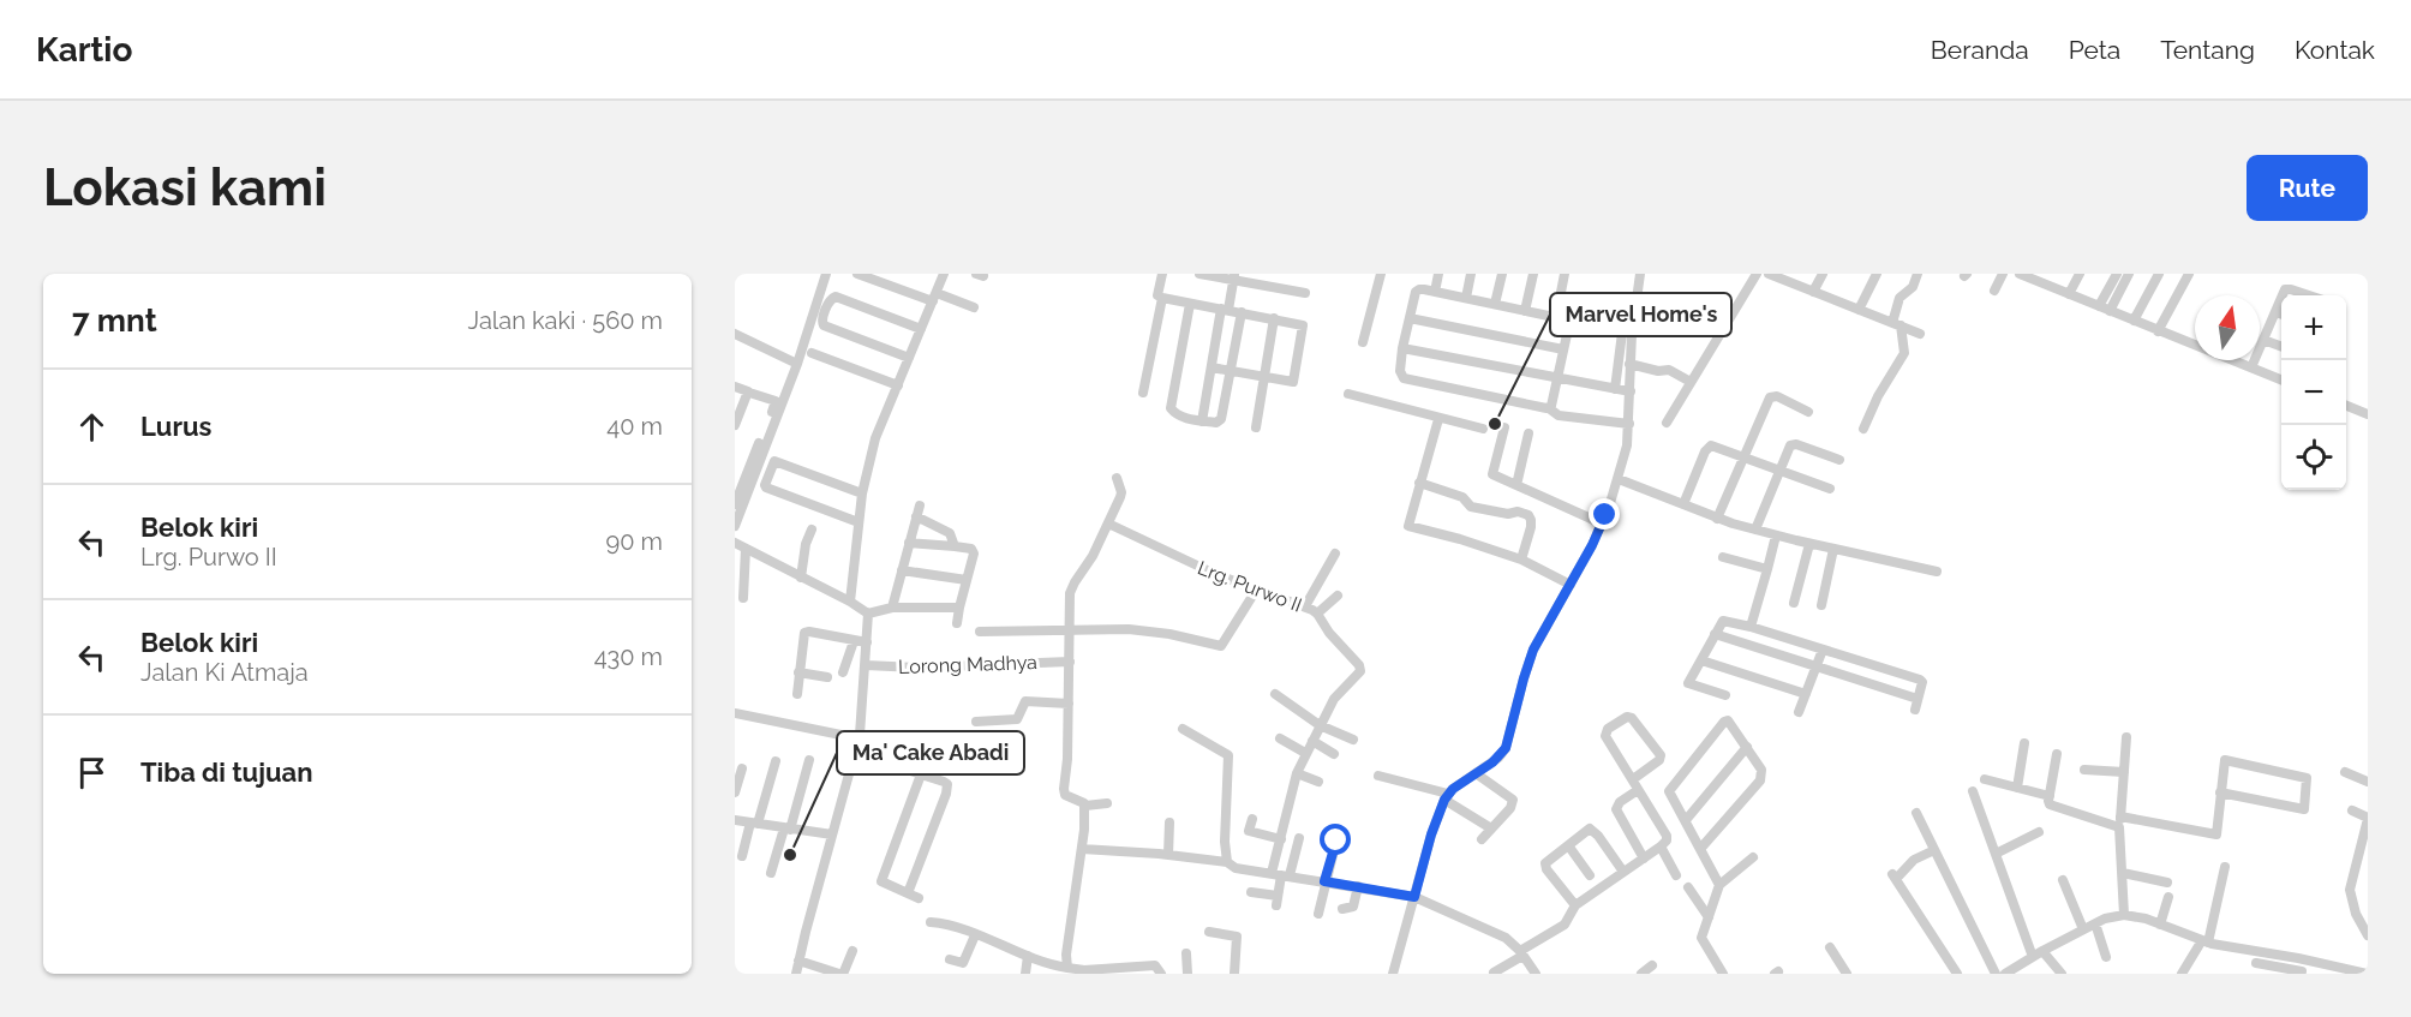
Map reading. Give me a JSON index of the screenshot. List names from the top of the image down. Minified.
{"streets":{"street":["Lrg. Purwo II","Lorong Madhya"]},"places":["Marvel Home's","Ma' Cake Abadi"],"north":"top","page":{"header":"Kartio","nav":["Beranda","Peta","Tentang","Kontak"],"buttons":"Rute","title":"Lokasi kami","heading":["7 mnt","Jalan kaki · 560 m"],"map_buttons":["+","−"],"list":[["Lurus","40 m"],["Belok kiri","Lrg. Purwo II","90 m"],["Belok kiri","Jalan Ki Atmaja","430 m"],"Tiba di tujuan"]}}
